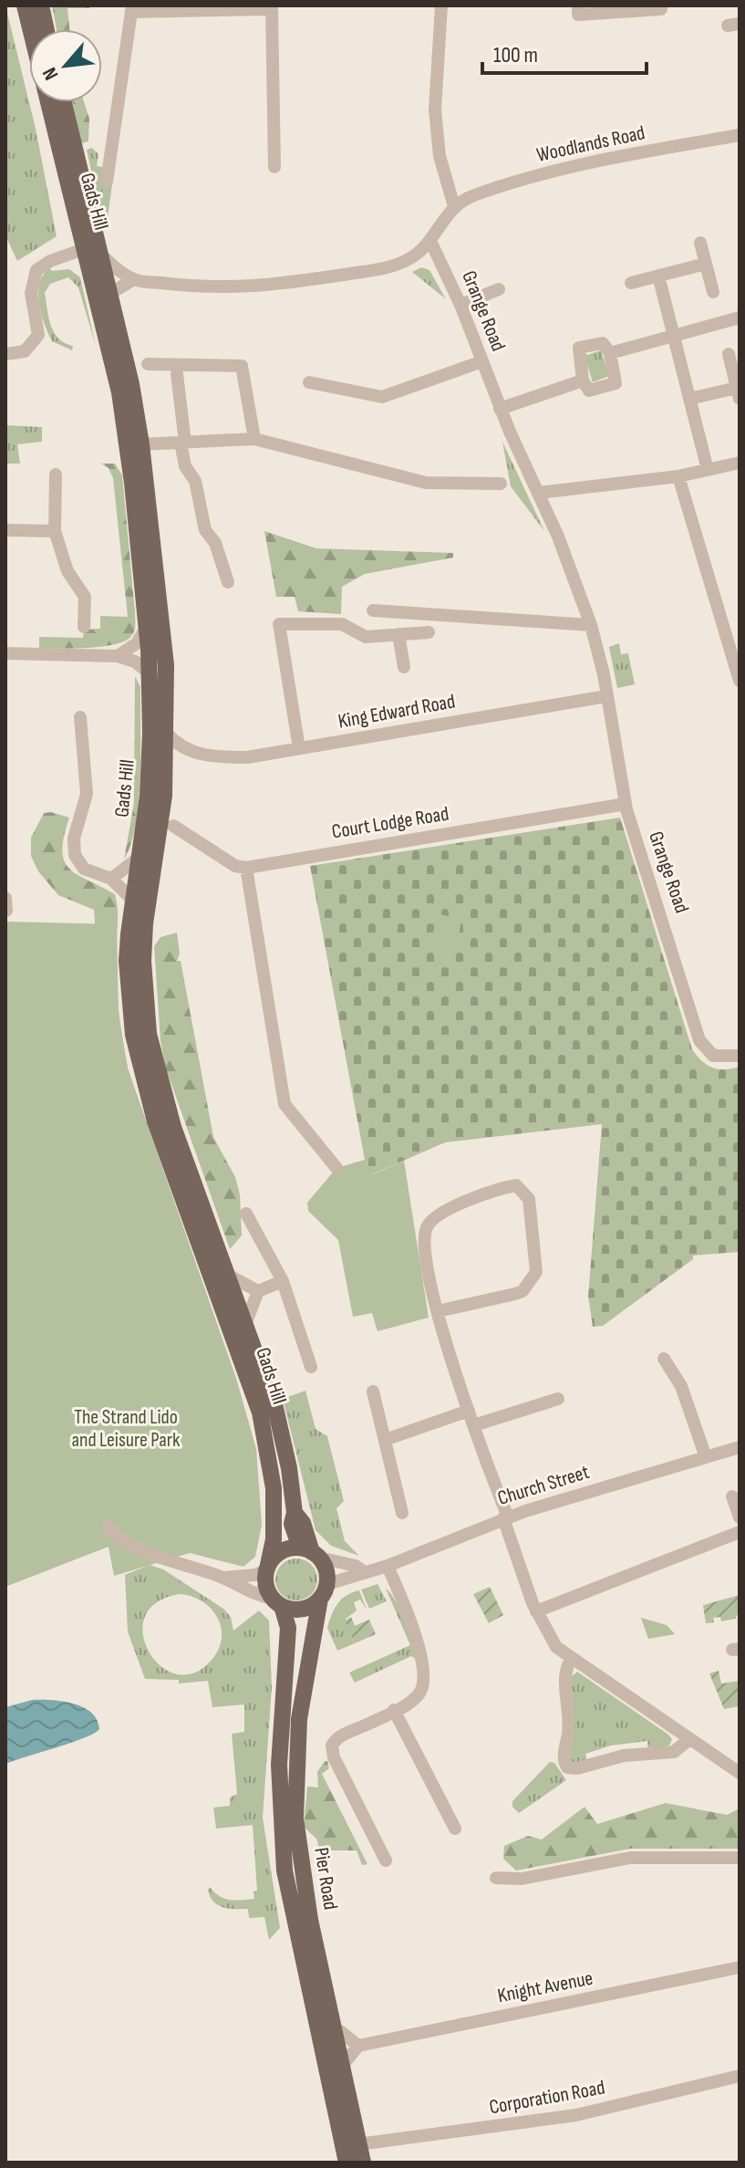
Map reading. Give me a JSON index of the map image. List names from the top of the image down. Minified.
{"streets":{"main road":["Gads Hill","Pier Road"],"street":["Woodlands Road","Grange Road","King Edward Road","Court Lodge Road","Church Street","Knight Avenue","Corporation Road"]},"crossings":[["Gads Hill","King Edward Road"],["Gads Hill","Church Street"],["Gads Hill","Pier Road"],["Grange Road","King Edward Road"],["Grange Road","Court Lodge Road"],["Church Street","Pier Road"],["Pier Road","Corporation Road"]],"parks":["The Strand Lido and Leisure Park"],"scale_bar":"100 m","north":"bottom left"}
